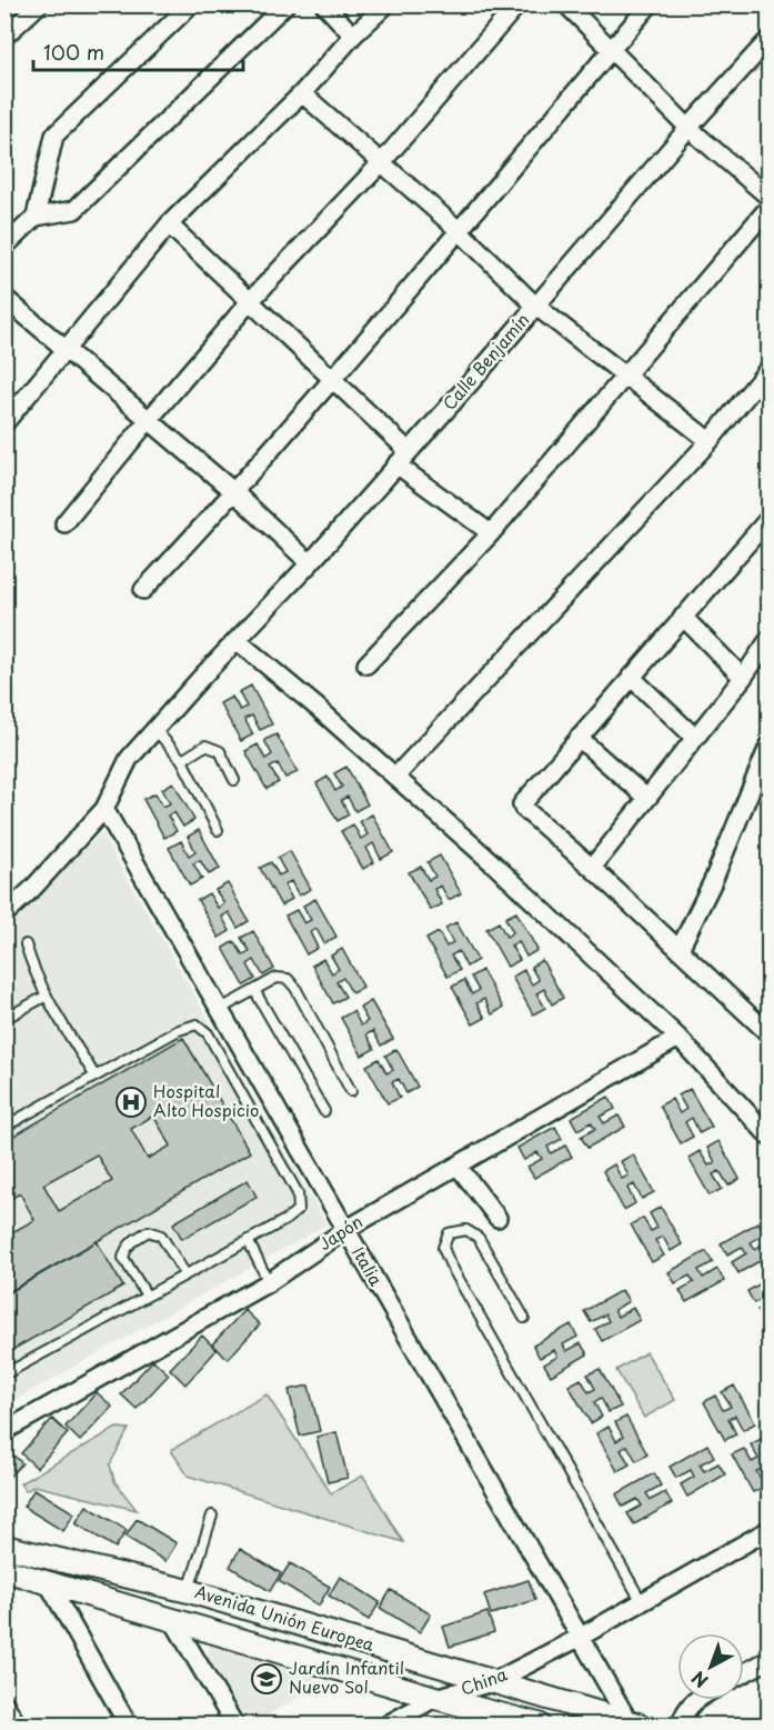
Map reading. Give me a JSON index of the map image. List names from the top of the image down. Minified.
{"streets":{"street":["Calle Benjamín","Japón","Italia","Avenida Unión Europea","China"]},"crossings":[["Calle Benjamín","Italia"],["Japón","Italia"],["Italia","Avenida Unión Europea"],["Italia","China"],["Avenida Unión Europea","China"]],"places":{"hospital":["Hospital Alto Hospicio"],"school or university":["Jardín Infantil Nuevo Sol"]},"scale_bar":"100 m","north":"bottom left"}
